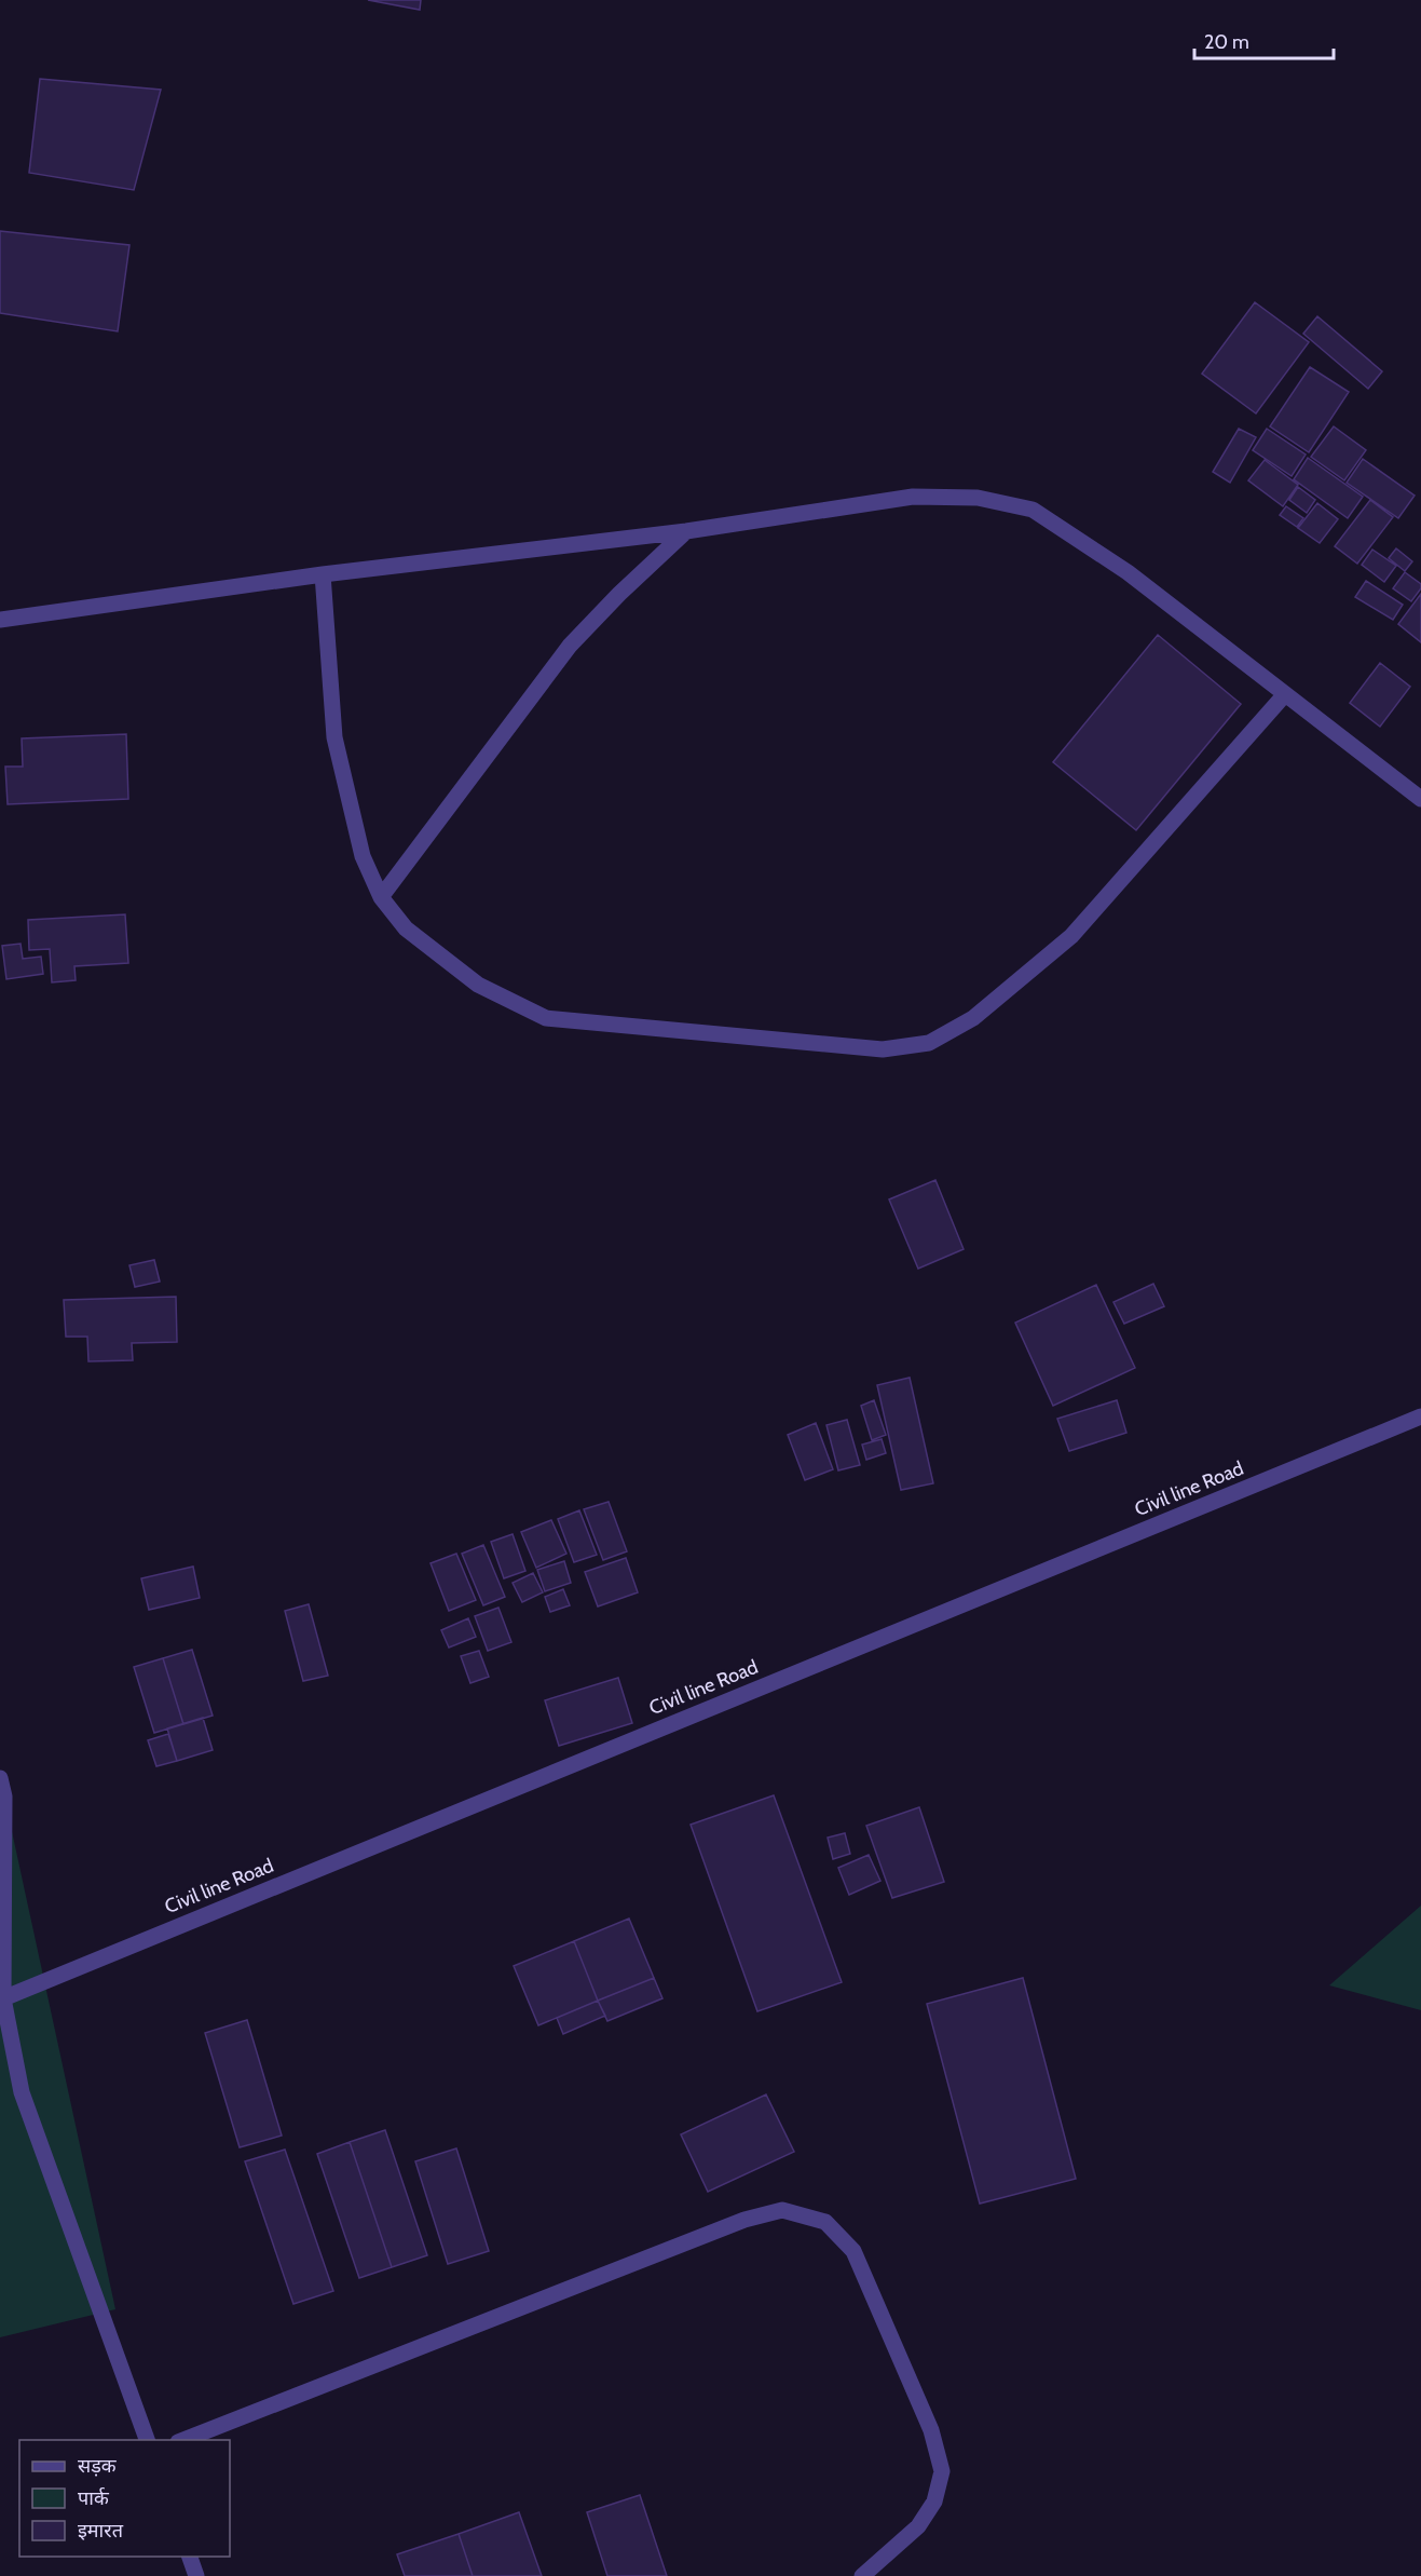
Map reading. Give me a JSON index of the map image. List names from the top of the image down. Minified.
{"streets":{"street":["Civil line Road"]},"legend":["सड़क","पार्क","इमारत"],"scale_bar":"20 m"}
